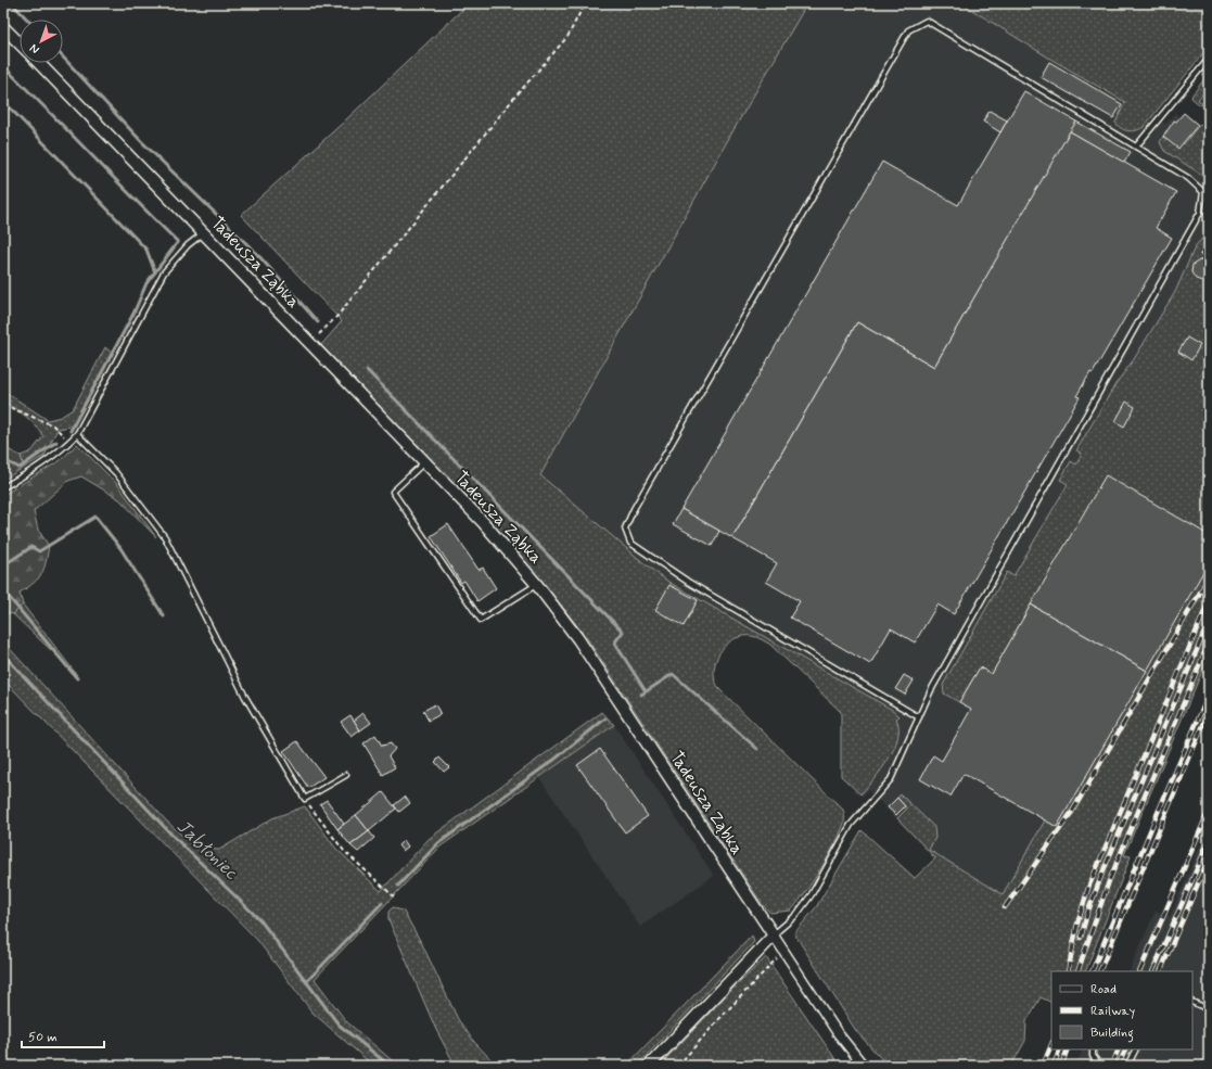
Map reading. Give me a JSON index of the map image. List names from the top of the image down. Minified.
{"streets":{"street":["Tadeusza Ząbka"]},"water":["Jabłoniec"],"legend":["Road","Railway","Building"],"scale_bar":"50 m","north":"bottom left"}
